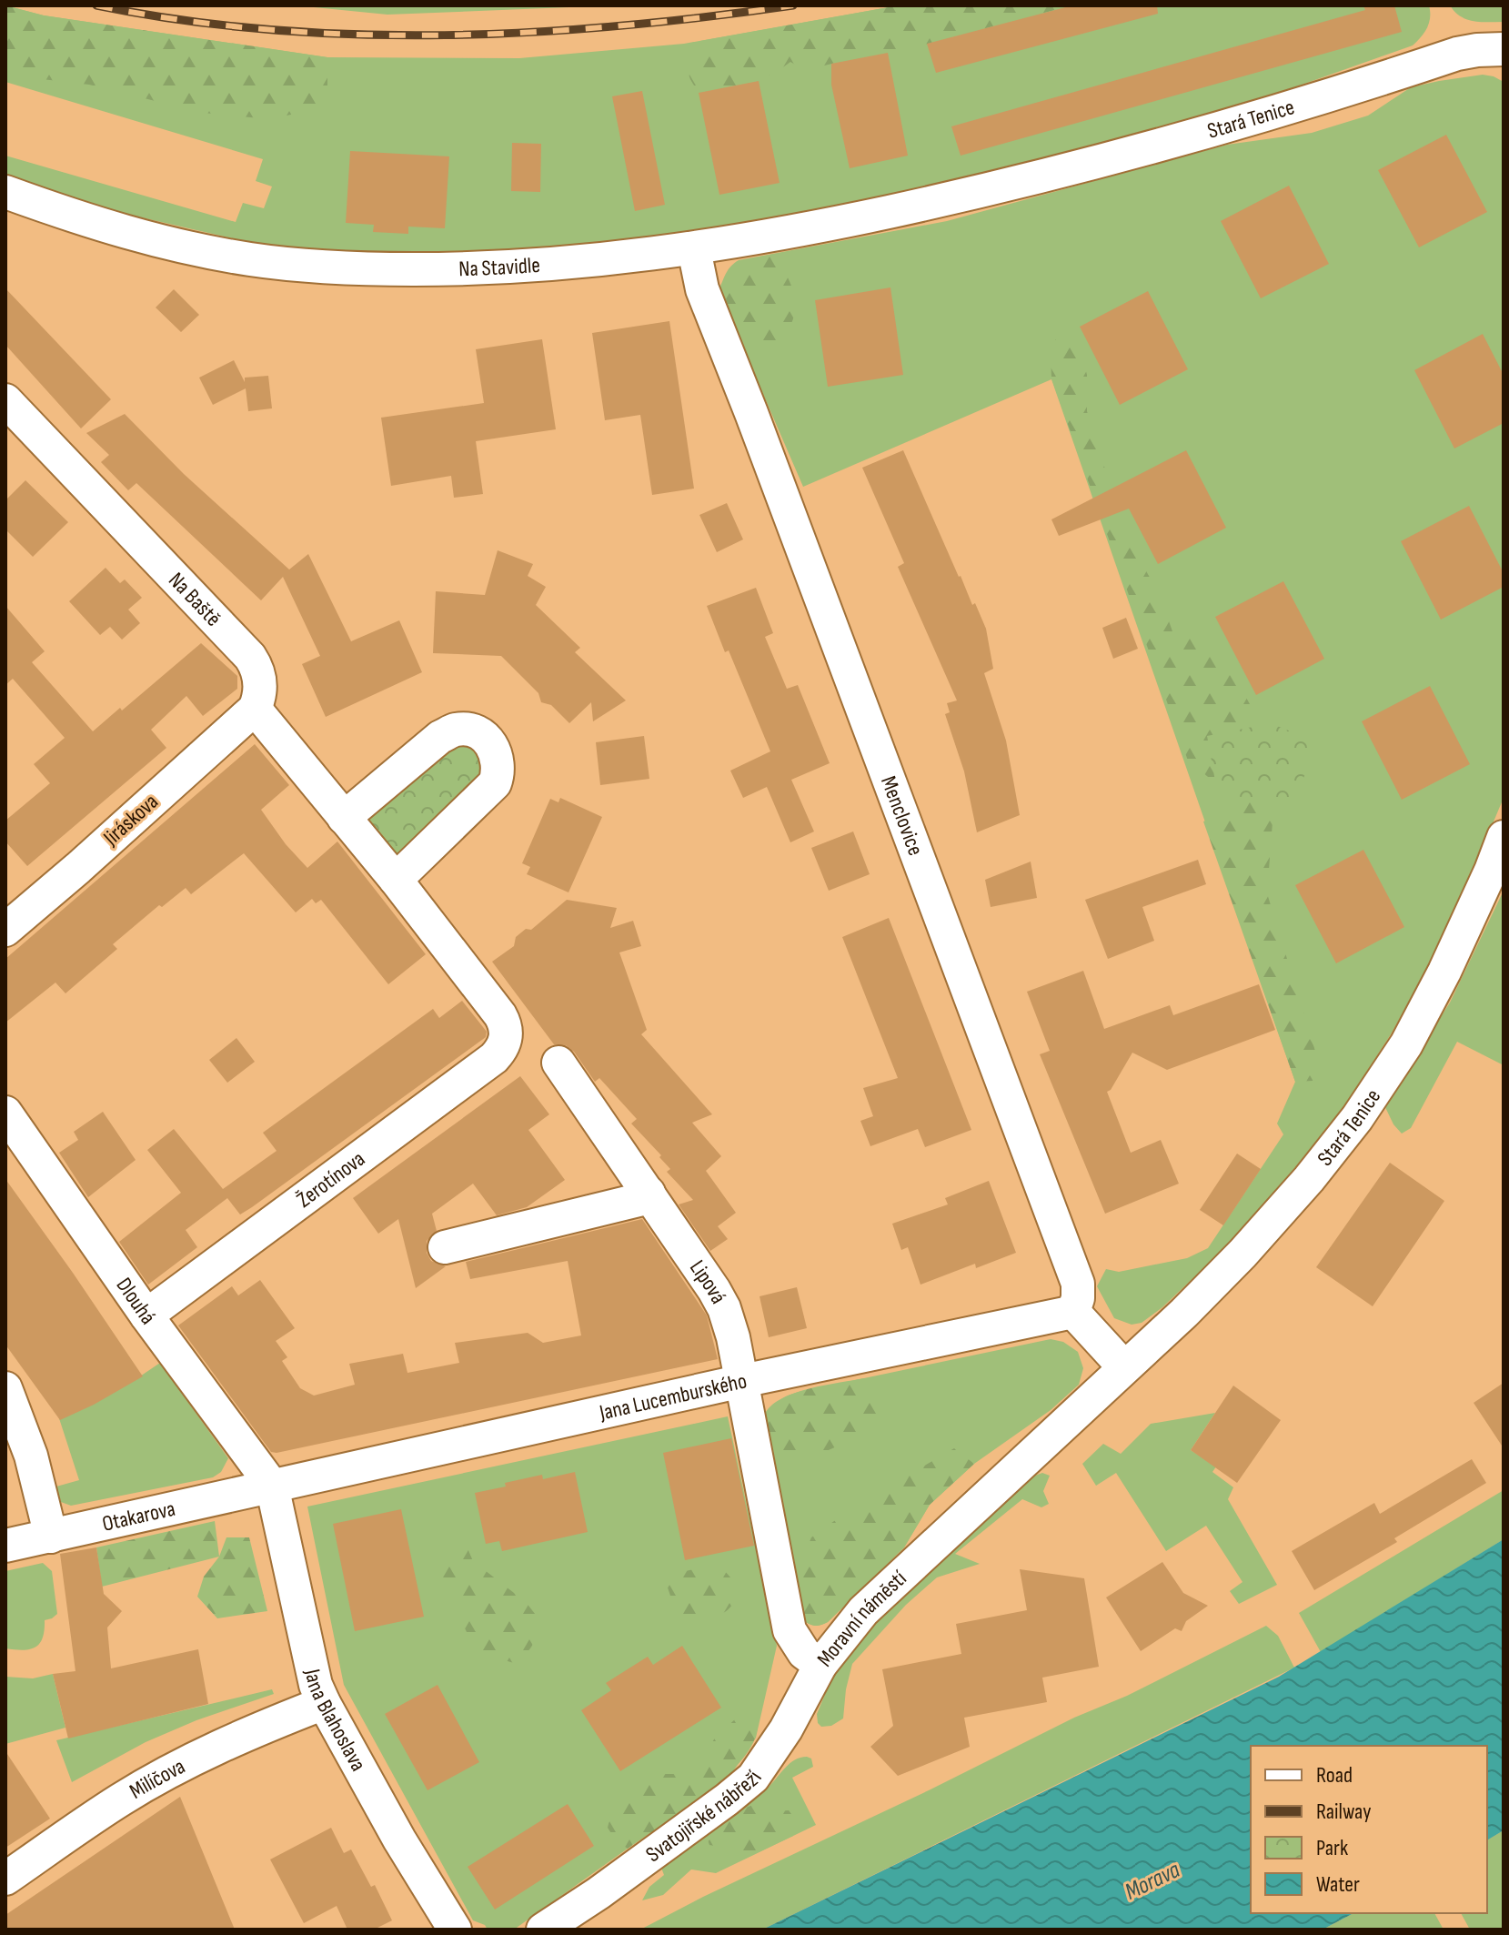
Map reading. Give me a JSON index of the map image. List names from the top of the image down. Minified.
{"streets":{"street":["Stará Tenice","Na Stavidle","Na Baště","Menclovice","Jiráskova","Žerotínova","Lipová","Dlouhá","Jana Lucemburského","Otakarova","Moravní náměstí","Jana Blahoslava","Milíčova","Svatojiřské nábřeží"]},"crossings":[["Stará Tenice","Na Stavidle"],["Stará Tenice","Moravní náměstí"],["Na Stavidle","Menclovice"],["Na Baště","Jiráskova"],["Menclovice","Jana Lucemburského"],["Žerotínova","Dlouhá"],["Lipová","Jana Lucemburského"],["Lipová","Moravní náměstí"],["Dlouhá","Jana Lucemburského"],["Dlouhá","Otakarova"],["Dlouhá","Jana Blahoslava"],["Jana Lucemburského","Otakarova"],["Jana Lucemburského","Moravní náměstí"],["Jana Lucemburského","Jana Blahoslava"],["Otakarova","Jana Blahoslava"],["Moravní náměstí","Svatojiřské nábřeží"],["Jana Blahoslava","Milíčova"]],"water":["Morava"],"legend":["Road","Railway","Park","Water"]}
